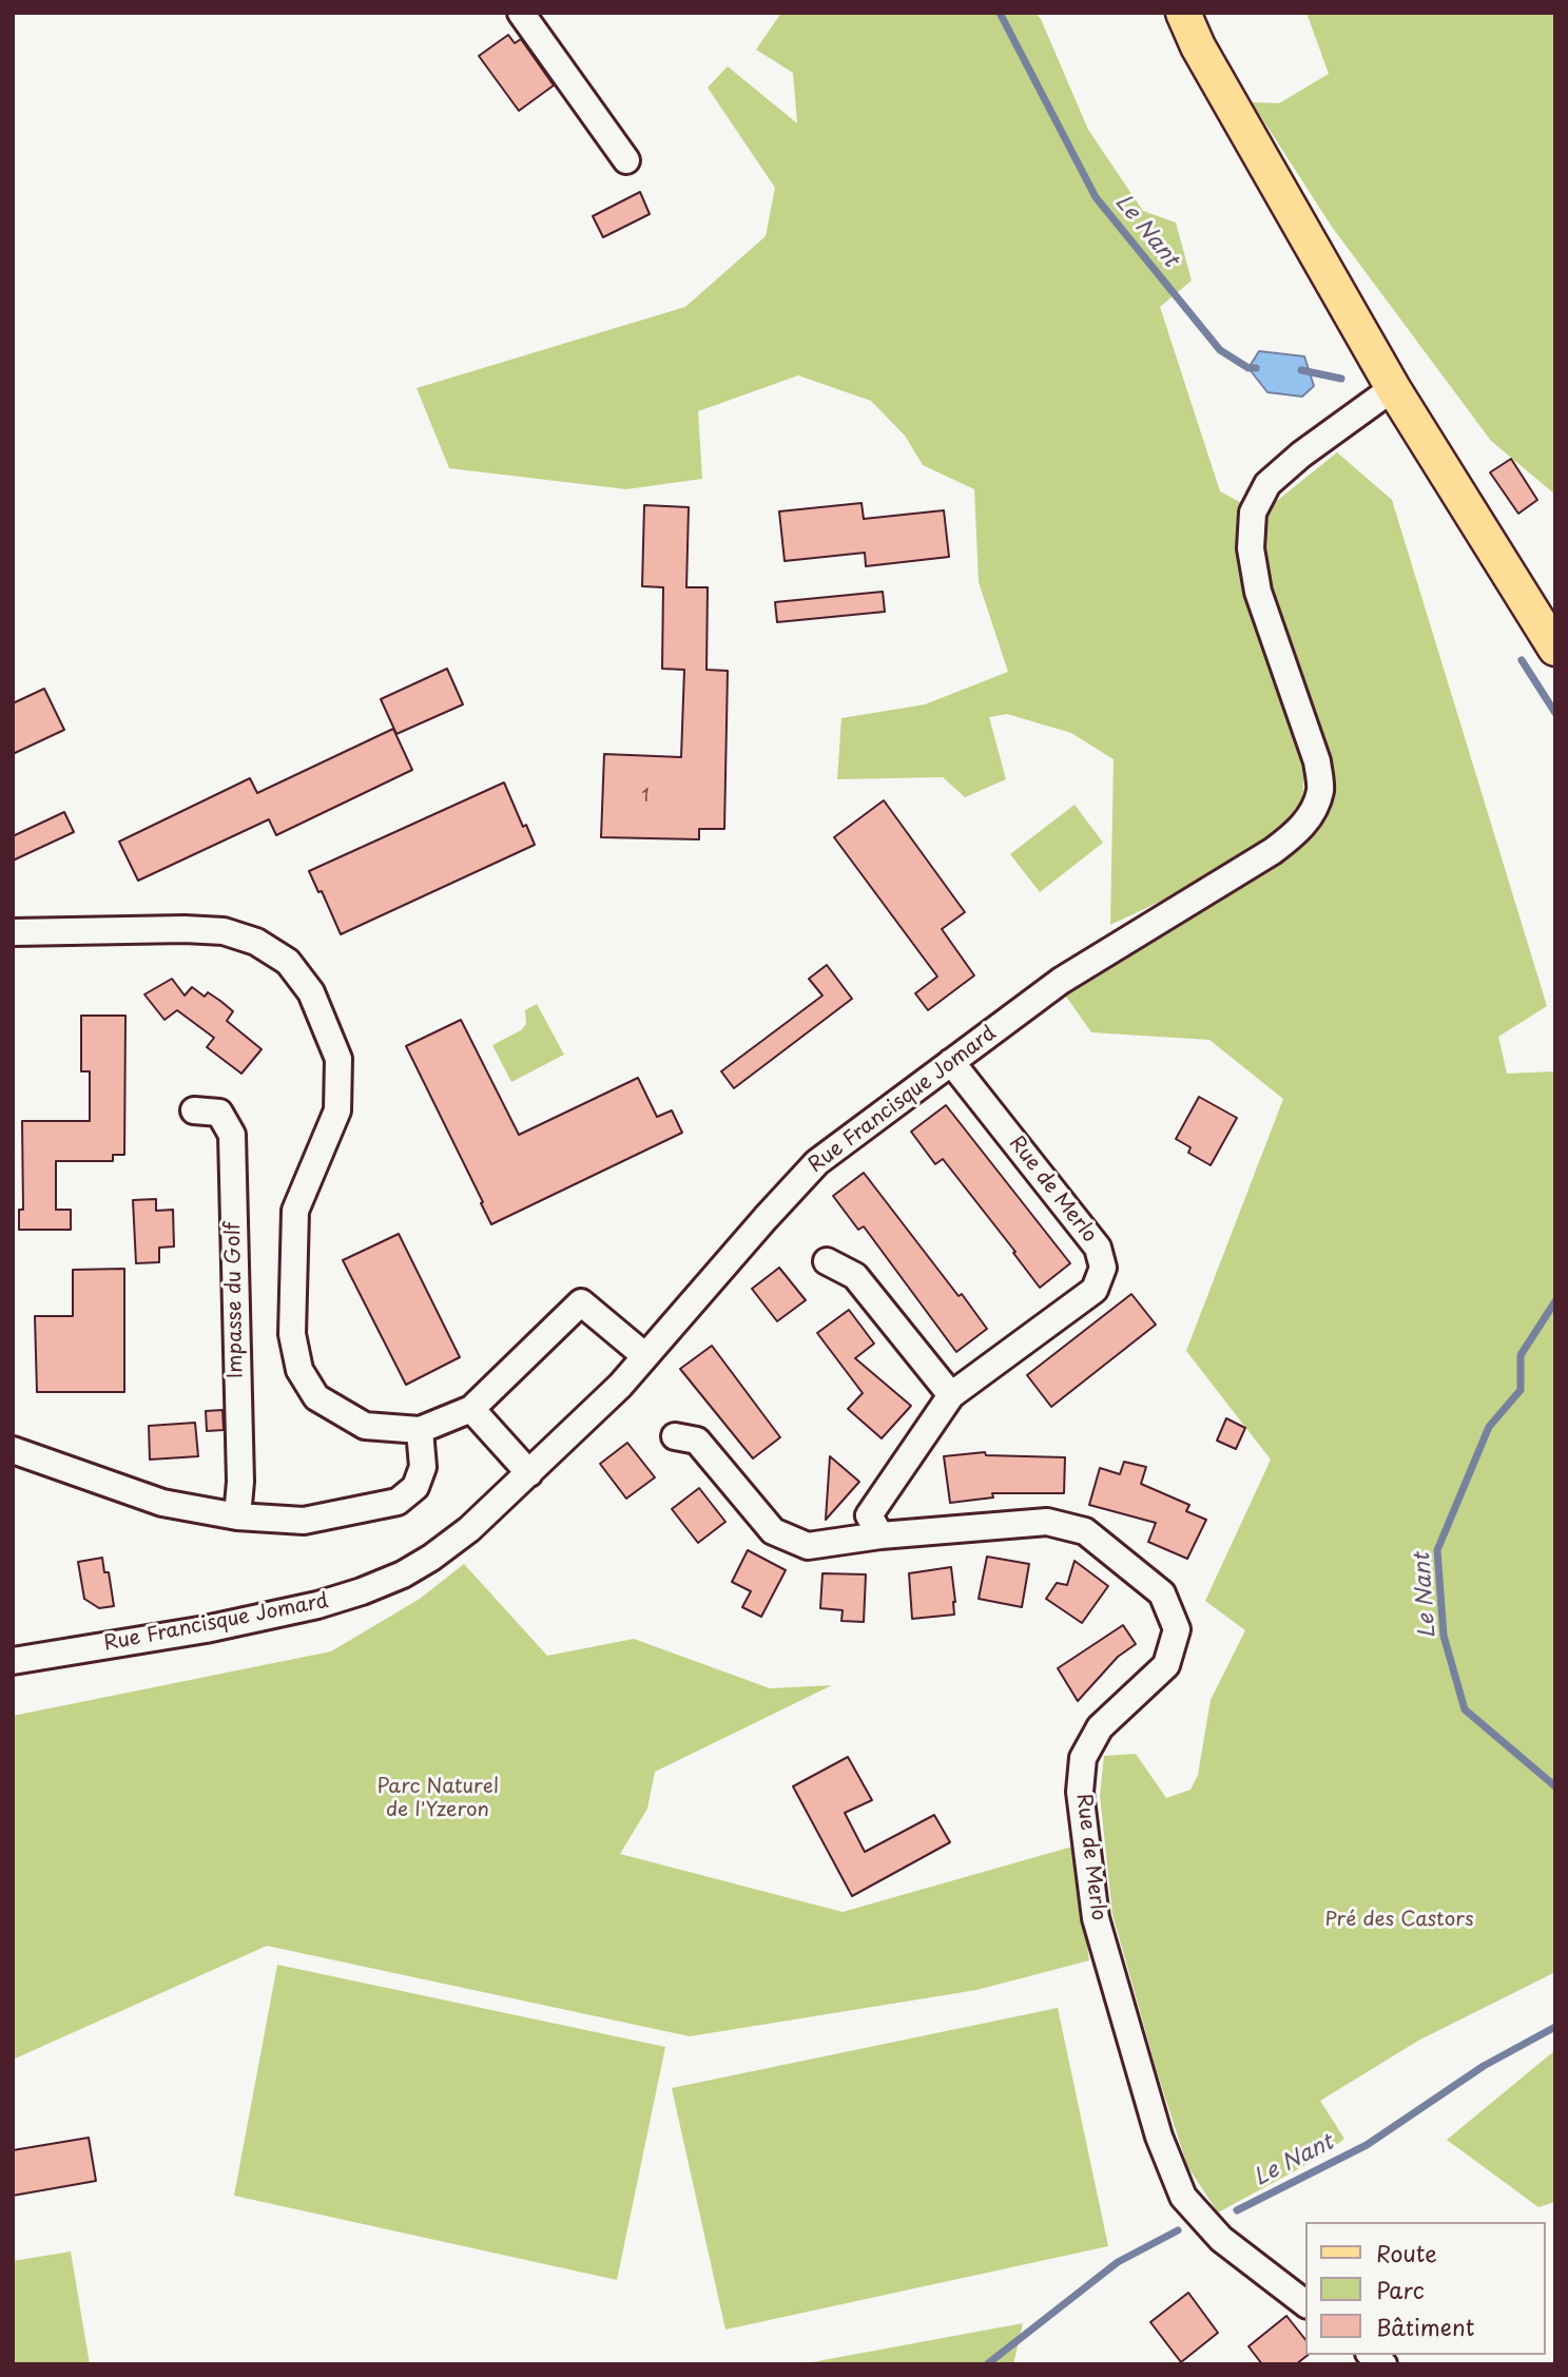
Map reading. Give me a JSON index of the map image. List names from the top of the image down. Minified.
{"streets":{"street":["Rue Francisque Jomard","Rue de Merlo","Impasse du Golf"]},"crossings":[["Rue Francisque Jomard","Rue de Merlo"]],"water":["Le Nant"],"parks":["Parc Naturel de l'Yzeron","Pré des Castors"],"house_numbers":["1"],"legend":["Route","Parc","Bâtiment"]}
